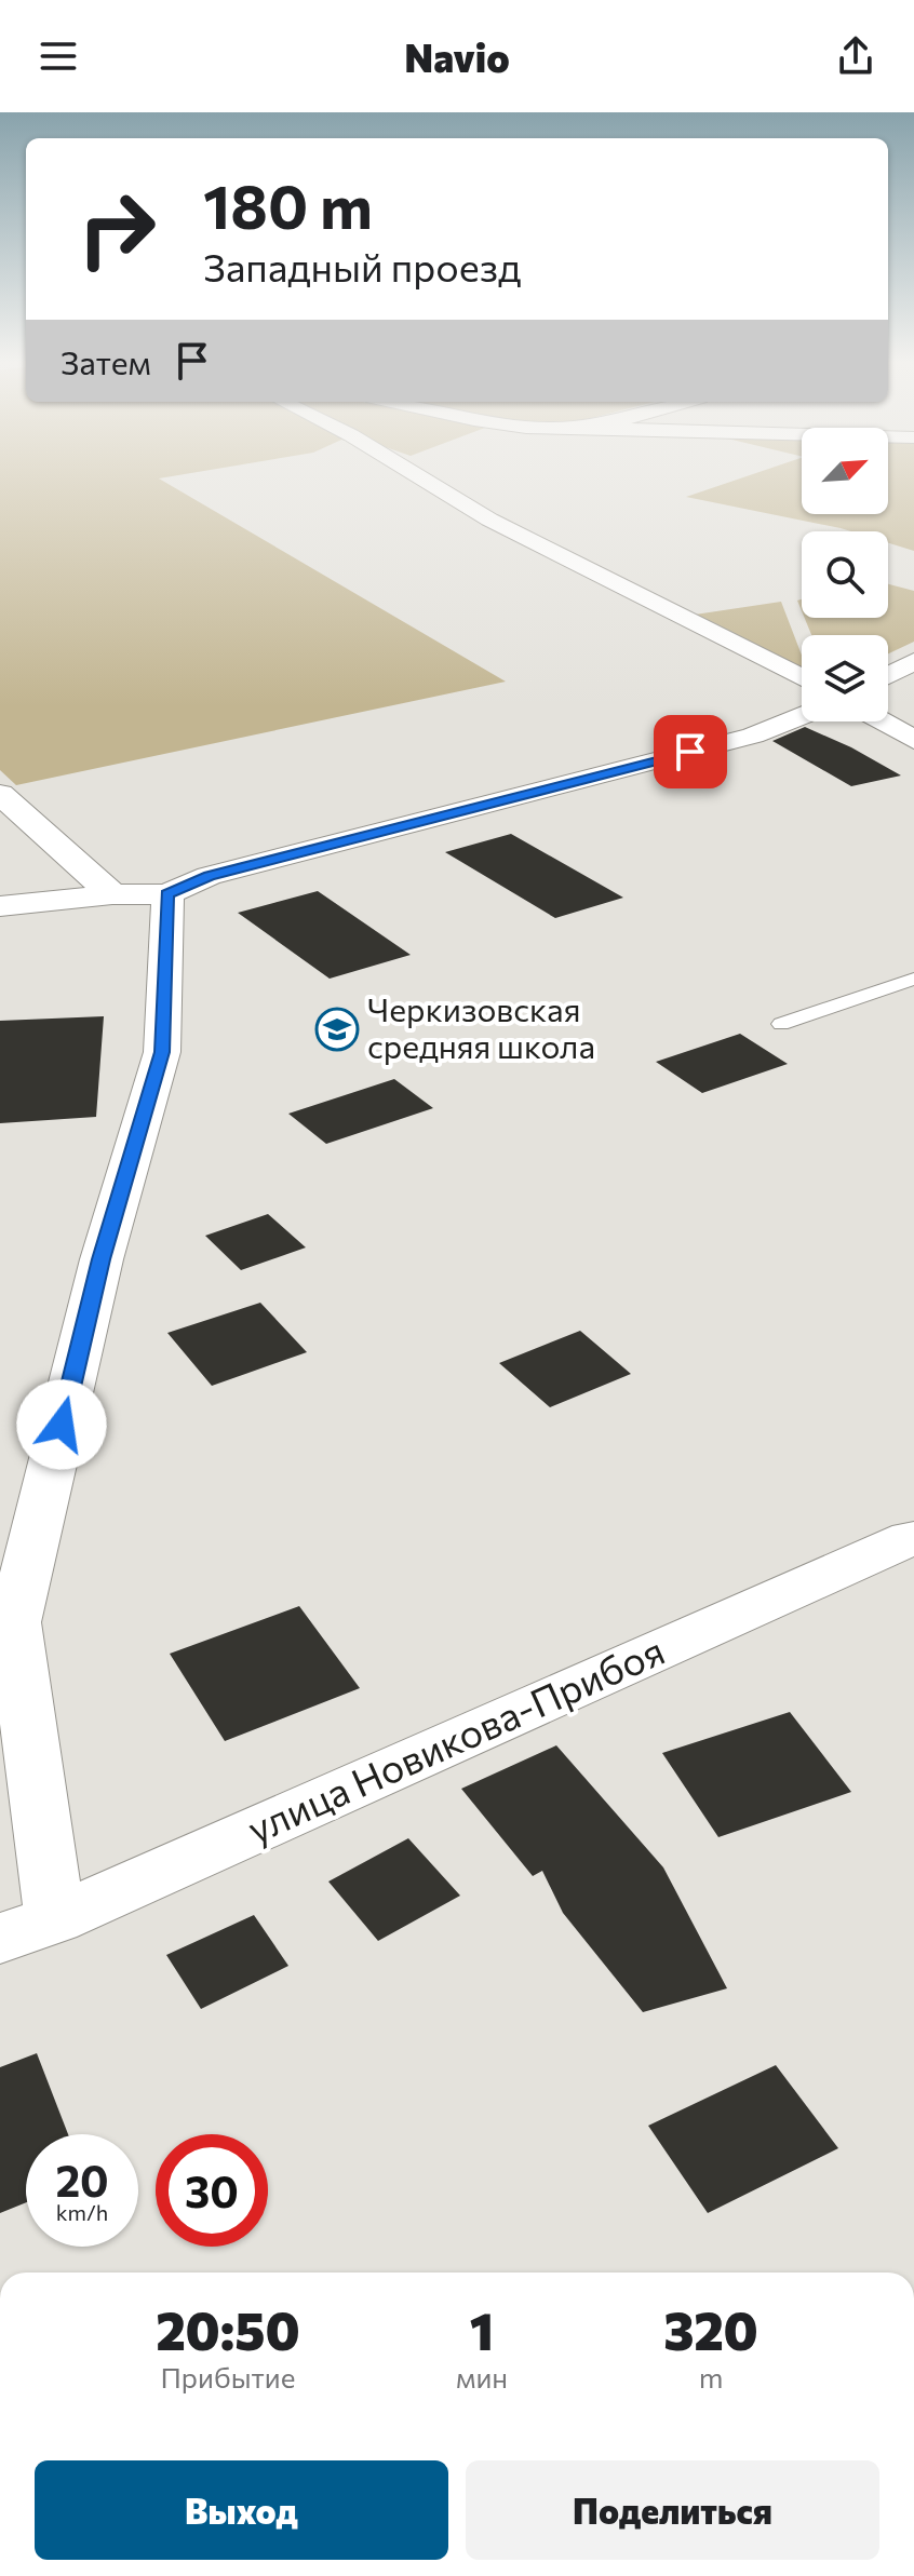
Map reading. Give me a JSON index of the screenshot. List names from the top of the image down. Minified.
{"streets":{"street":["улица Новикова-Прибоя"]},"places":{"school or university":["Черкизовская средняя школа"]},"north":"top right","page":{"header":"Navio","turn":["180 m","Западный проезд"],"then":"Затем","speed":"20 km/h","limit":"30","eta":["20:50","Прибытие","1","мин","320","m"],"buttons":["Выход","Поделиться"]}}
